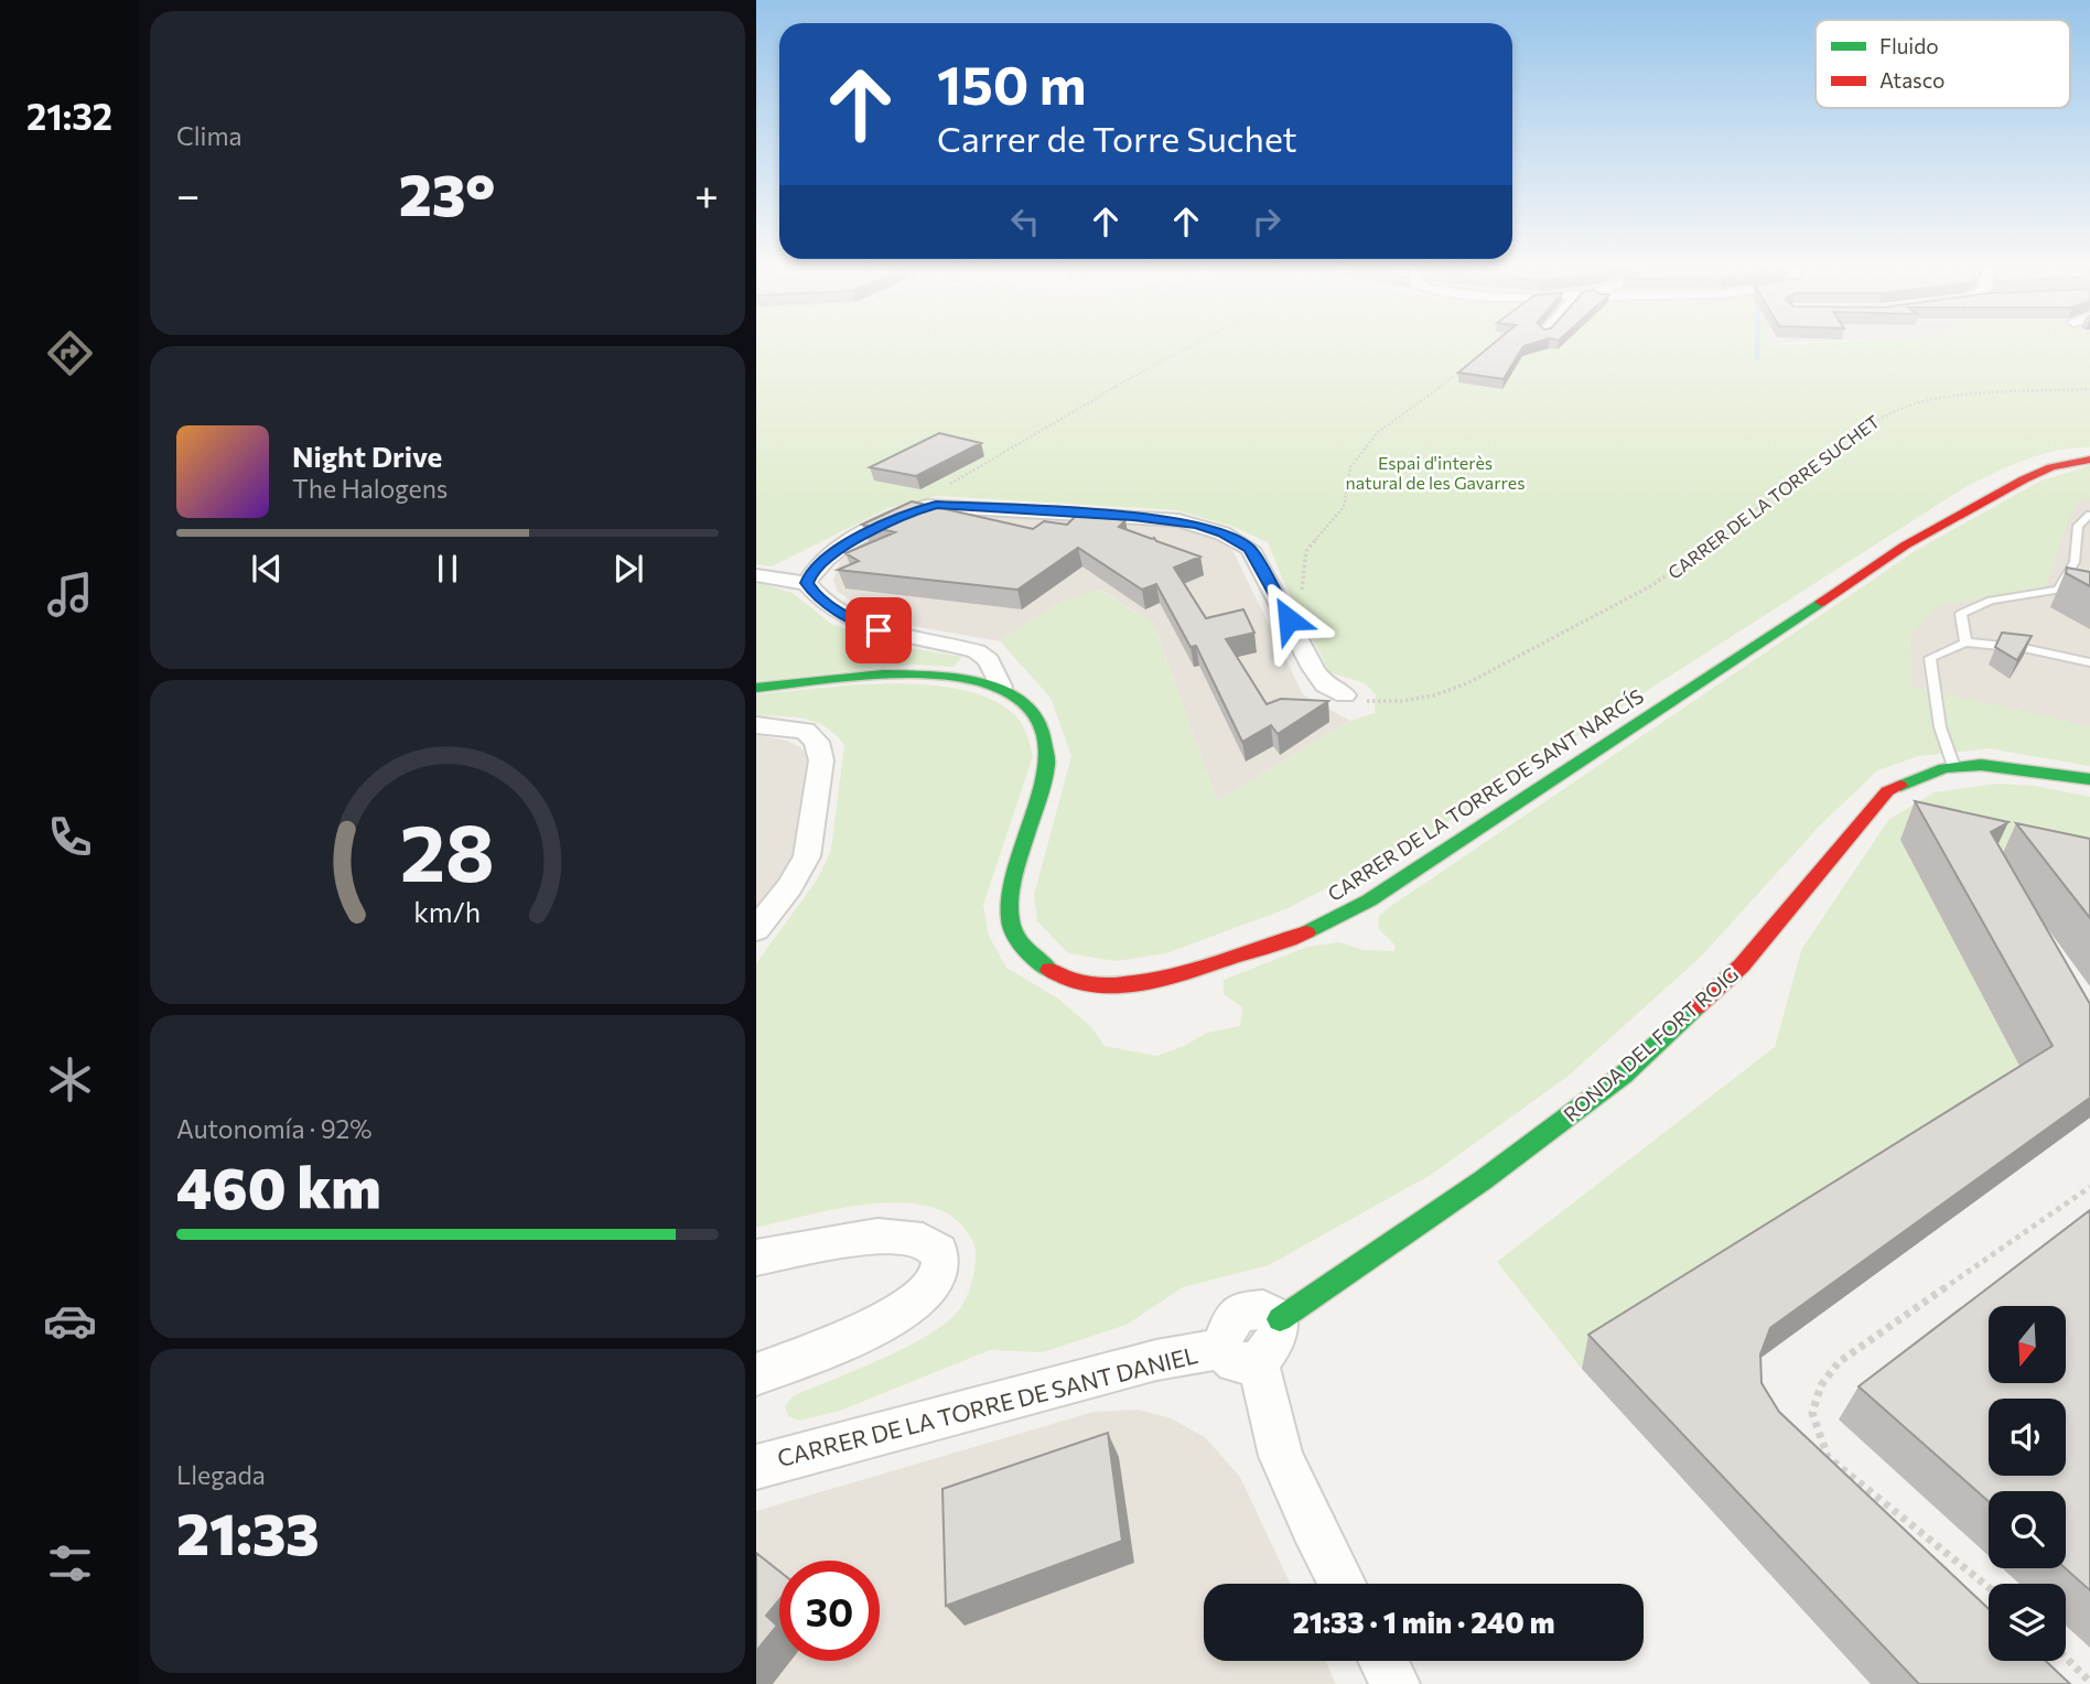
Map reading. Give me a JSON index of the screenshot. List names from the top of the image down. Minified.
{"streets":{"street":["CARRER DE LA TORRE DE SANT NARCÍS","RONDA DEL FORT ROIG","CARRER DE LA TORRE DE SANT DANIEL"],"path":["CARRER DE LA TORRE SUCHET"]},"crossings":[["RONDA DEL FORT ROIG","CARRER DE LA TORRE DE SANT DANIEL"]],"parks":["Espai d'interès natural de les Gavarres"],"legend":["Fluido","Atasco"],"north":"bottom","page":{"tabs":"21:32","tile":["Clima",["Autonomía · 92%","460 km"],["Llegada","21:33"]],"turn":["150 m","Carrer de Torre Suchet"],"heat":["−","23°","+"],"song":["Night Drive","The Halogens"],"limit":"30","trip":"21:33 · 1 min · 240 m","gauge":["28","km/h"]}}
